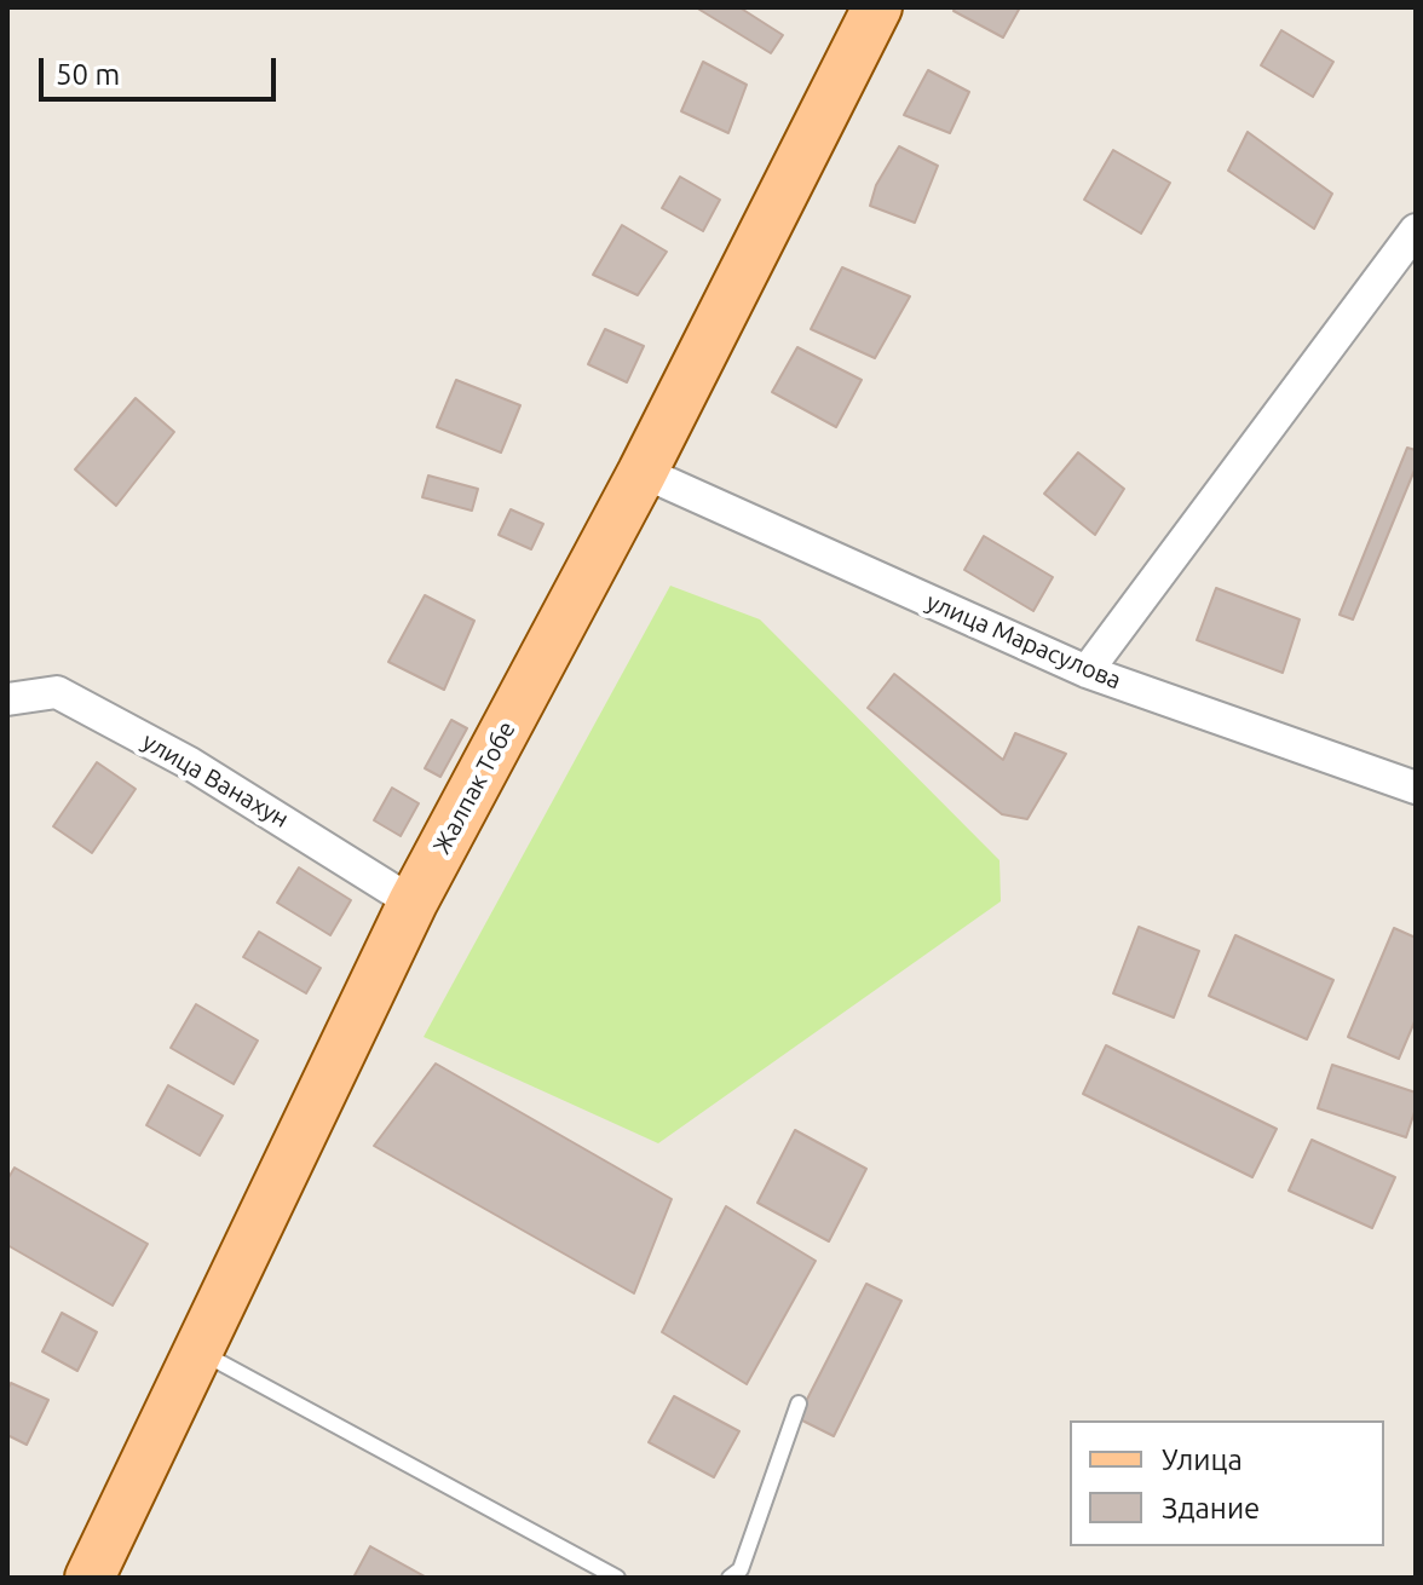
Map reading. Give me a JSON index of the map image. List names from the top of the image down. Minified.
{"streets":{"main road":["Жалпак Тобе"],"street":["улица Марасулова","улица Ванахун"]},"crossings":[["улица Марасулова","Жалпак Тобе"],["улица Ванахун","Жалпак Тобе"]],"legend":["Улица","Здание"],"scale_bar":"50 m"}
